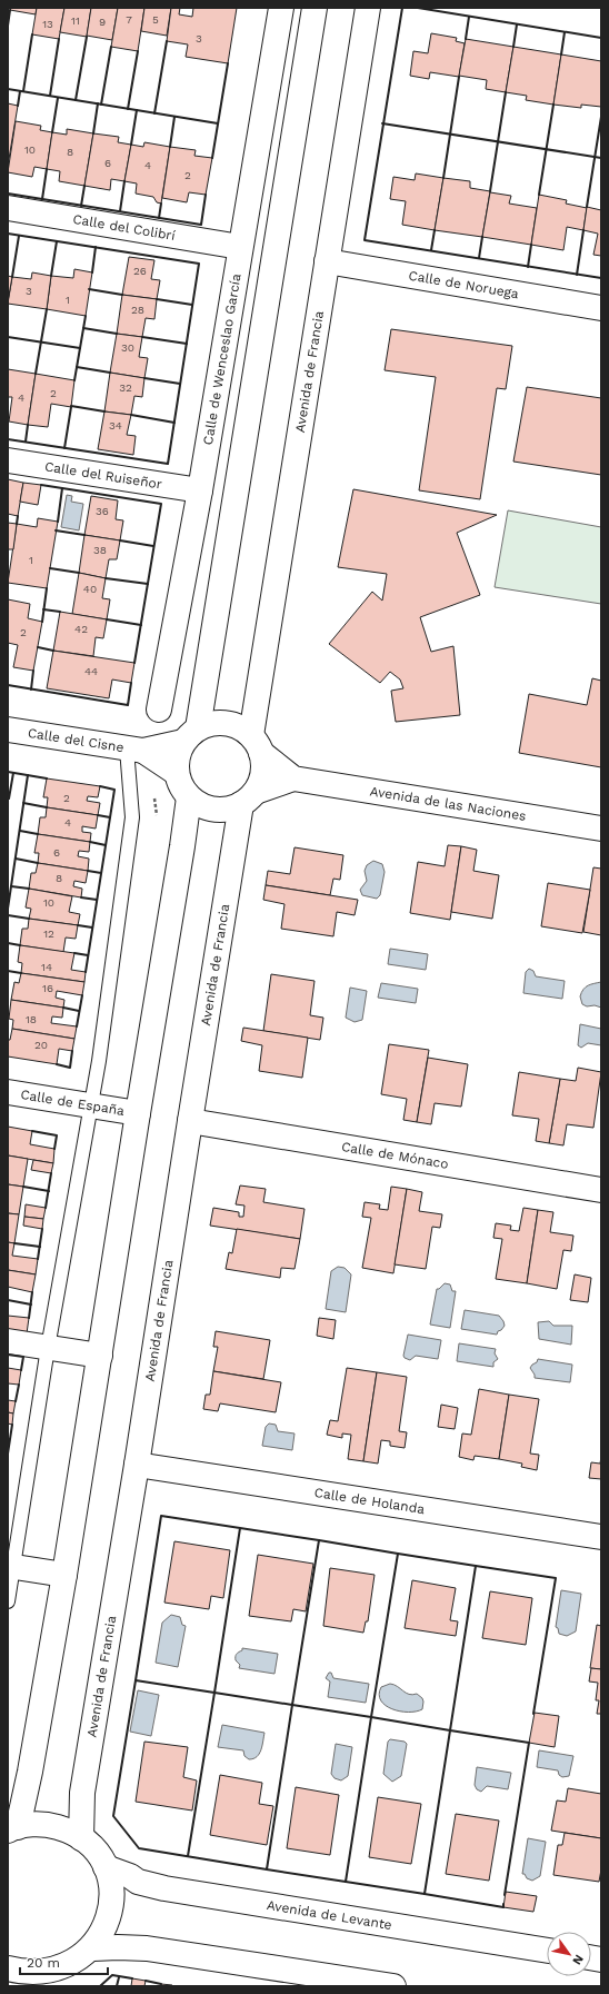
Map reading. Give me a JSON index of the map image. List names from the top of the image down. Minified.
{"streets":{"street":["Calle del Colibrí","Calle de Noruega","Calle de Wenceslao García","Avenida de Francia","Calle del Ruiseñor","Calle del Cisne","Avenida de las Naciones","Calle de España","Calle de Mónaco","Calle de Holanda","Avenida de Levante"]},"crossings":[["Calle del Colibrí","Calle de Wenceslao García"],["Calle de Noruega","Avenida de Francia"],["Calle de Wenceslao García","Calle del Ruiseñor"],["Avenida de Francia","Calle del Cisne"],["Avenida de Francia","Avenida de las Naciones"],["Avenida de Francia","Calle de Mónaco"],["Avenida de Francia","Calle de Holanda"],["Calle del Cisne","Avenida de las Naciones"]],"house_numbers":["7","5","11","9","13","3","10","8","6","4","2","26","3","1","28","30","32","2","4","34","36","38","1","40","42","2","44","2","4","6","8","10","12","14","16","18","20"],"scale_bar":"20 m","north":"bottom right"}
